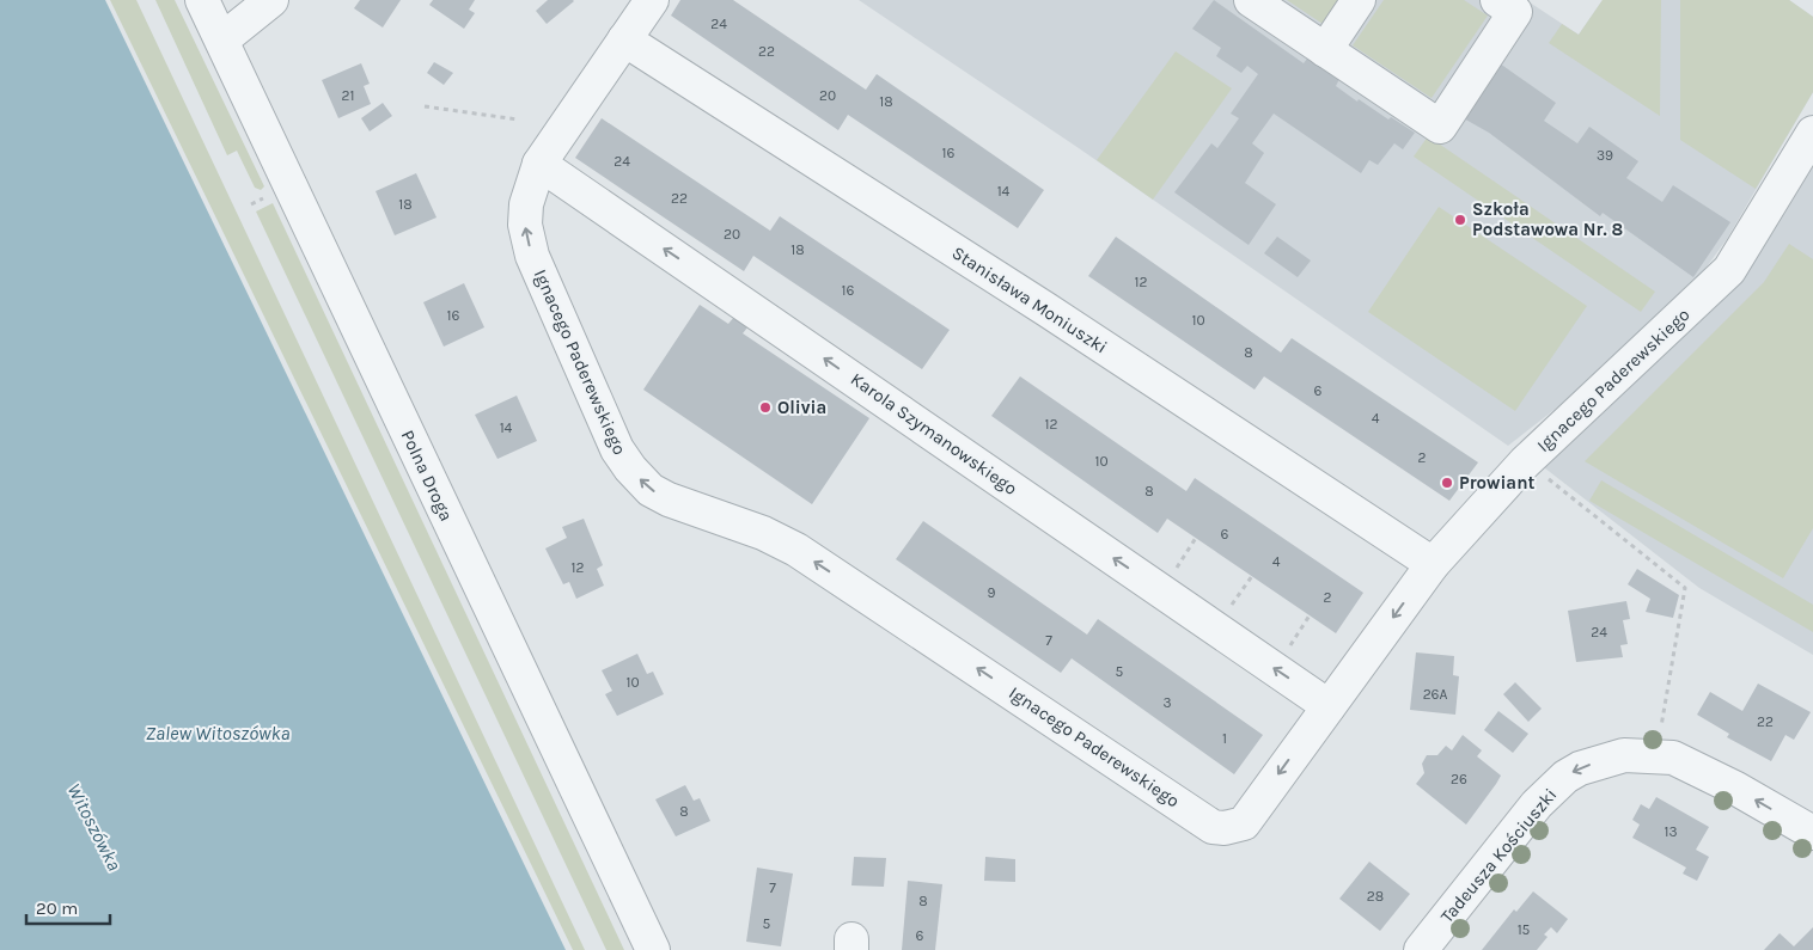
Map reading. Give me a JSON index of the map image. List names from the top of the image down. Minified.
{"streets":{"street":["Stanisława Moniuszki","Ignacego Paderewskiego","Karola Szymanowskiego","Polna Droga","Tadeusza Kościuszki"]},"crossings":[["Stanisława Moniuszki","Ignacego Paderewskiego"],["Ignacego Paderewskiego","Karola Szymanowskiego"]],"one_way":["Karola Szymanowskiego","Tadeusza Kościuszki"],"water":["Zalew Witoszówka","Witoszówka"],"places":["Szkoła Podstawowa Nr. 8","Olivia","Prowiant"],"house_numbers":["24","22","21","20","18","16","39","24","14","22","18","20","18","12","16","16","10","8","6","4","12","14","2","10","8","6","4","12","9","2","24","7","5","10","26A","3","22","1","26","8","13","7","28","8","5","15","6"],"scale_bar":"20 m"}
